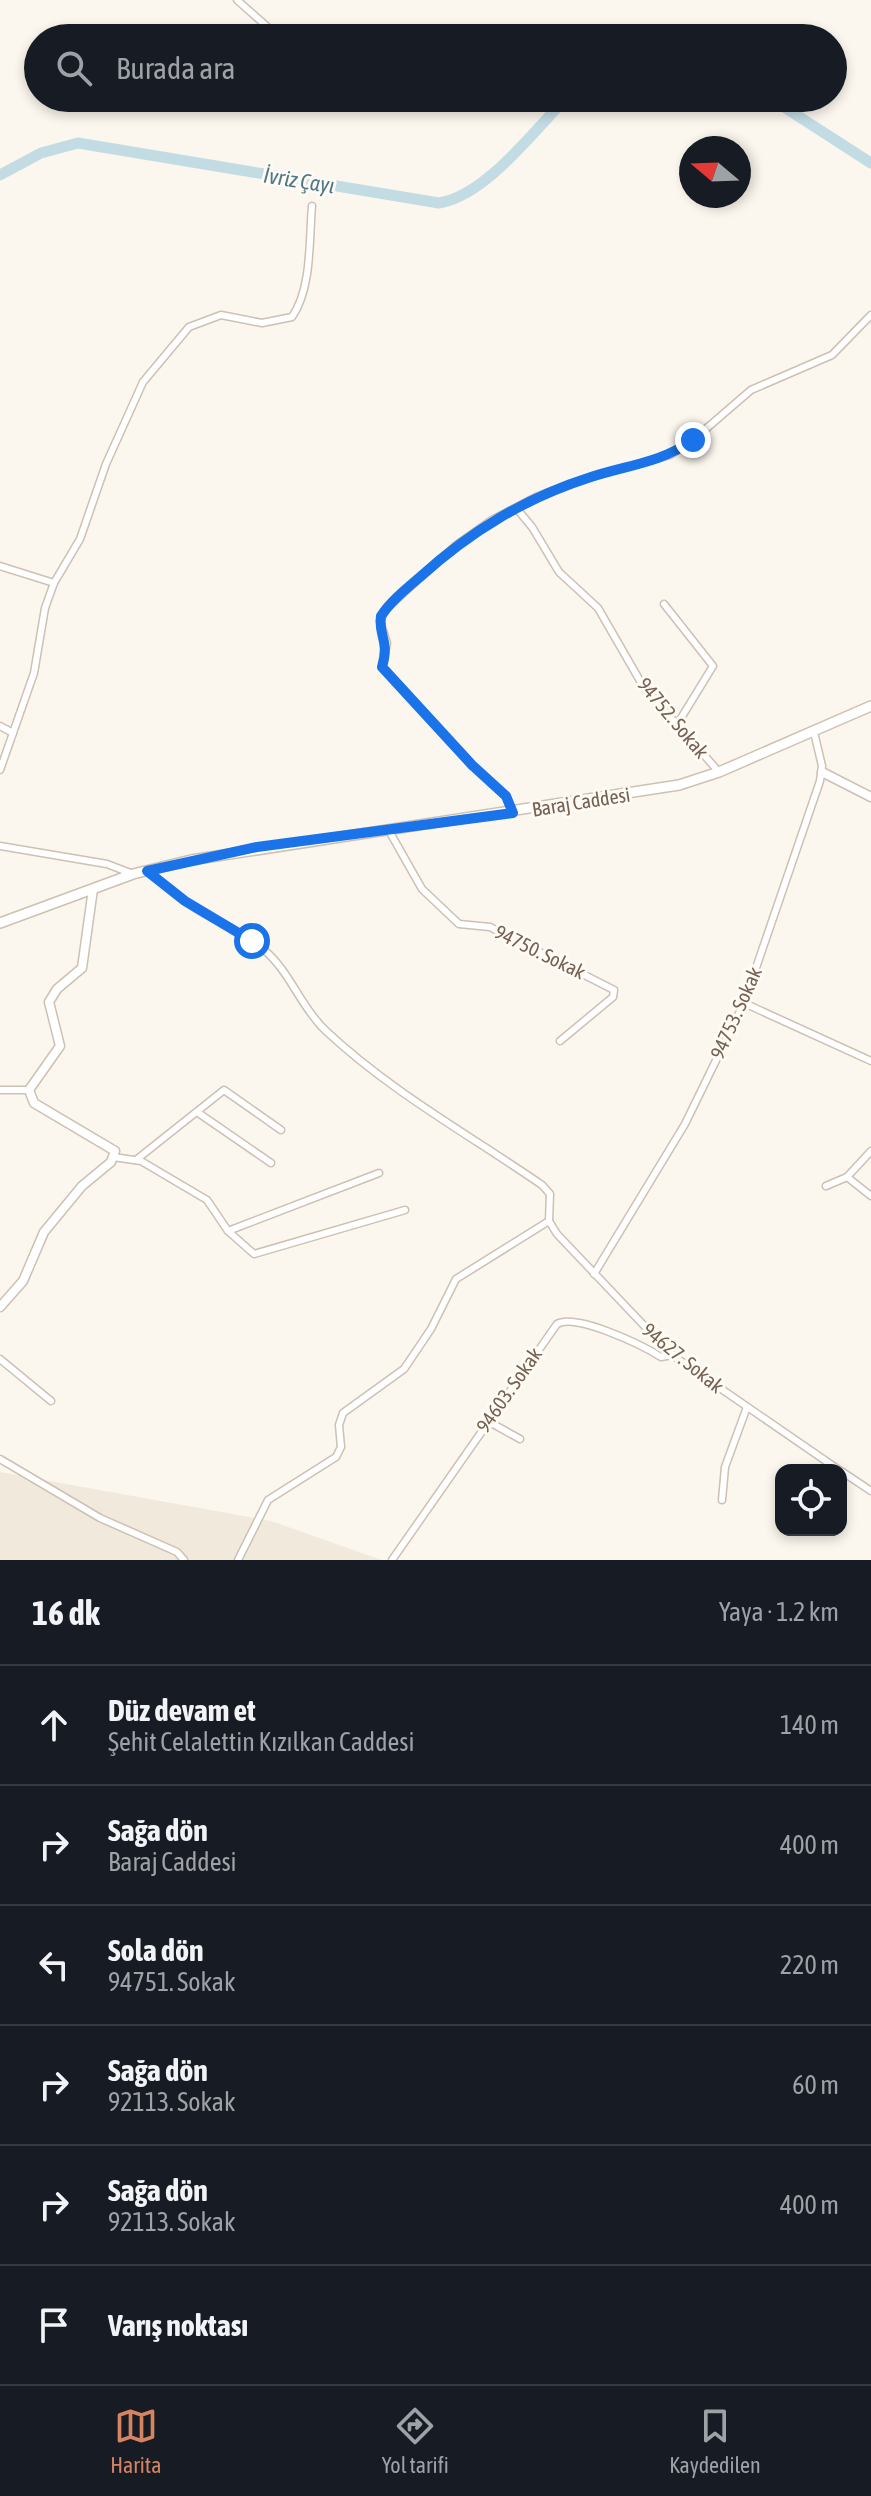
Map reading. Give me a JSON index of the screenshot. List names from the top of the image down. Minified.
{"streets":{"main road":["Baraj Caddesi"],"street":["94752. Sokak","94750. Sokak","94753. Sokak","94627. Sokak","94603. Sokak"]},"crossings":[["94752. Sokak","Baraj Caddesi"],["Baraj Caddesi","94750. Sokak"],["Baraj Caddesi","94753. Sokak"],["94753. Sokak","94627. Sokak"],["94627. Sokak","94603. Sokak"]],"water":["İvriz Çayı"],"north":"left","page":{"search":"Burada ara","heading":["16 dk","Yaya · 1.2 km"],"list":[["Düz devam et","Şehit Celalettin Kızılkan Caddesi","140 m"],["Sağa dön","Baraj Caddesi","400 m"],["Sola dön","94751. Sokak","220 m"],["Sağa dön","92113. Sokak","60 m"],["Sağa dön","92113. Sokak","400 m"],"Varış noktası"],"nav":["Harita","Yol tarifi","Kaydedilen"]}}
